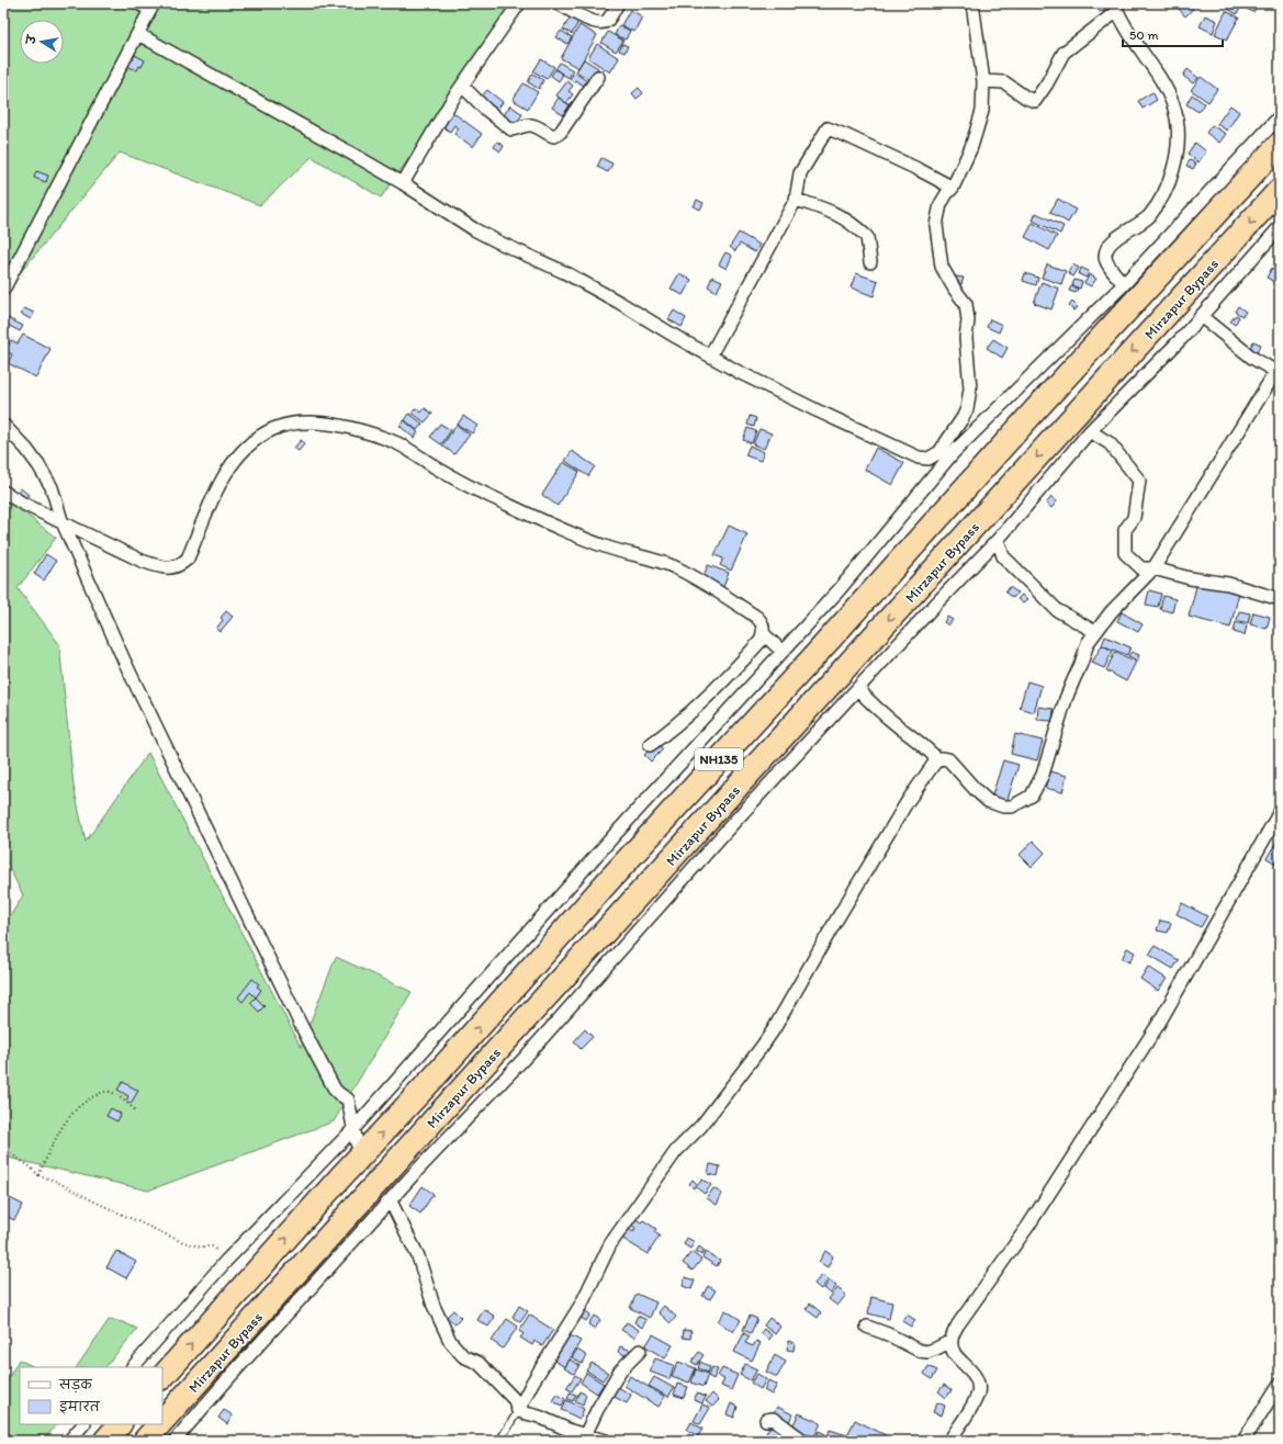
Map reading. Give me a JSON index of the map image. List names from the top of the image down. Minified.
{"streets":{"highway":["Mirzapur Bypass","NH135"]},"legend":["सड़क","इमारत"],"scale_bar":"50 m","north":"left"}
